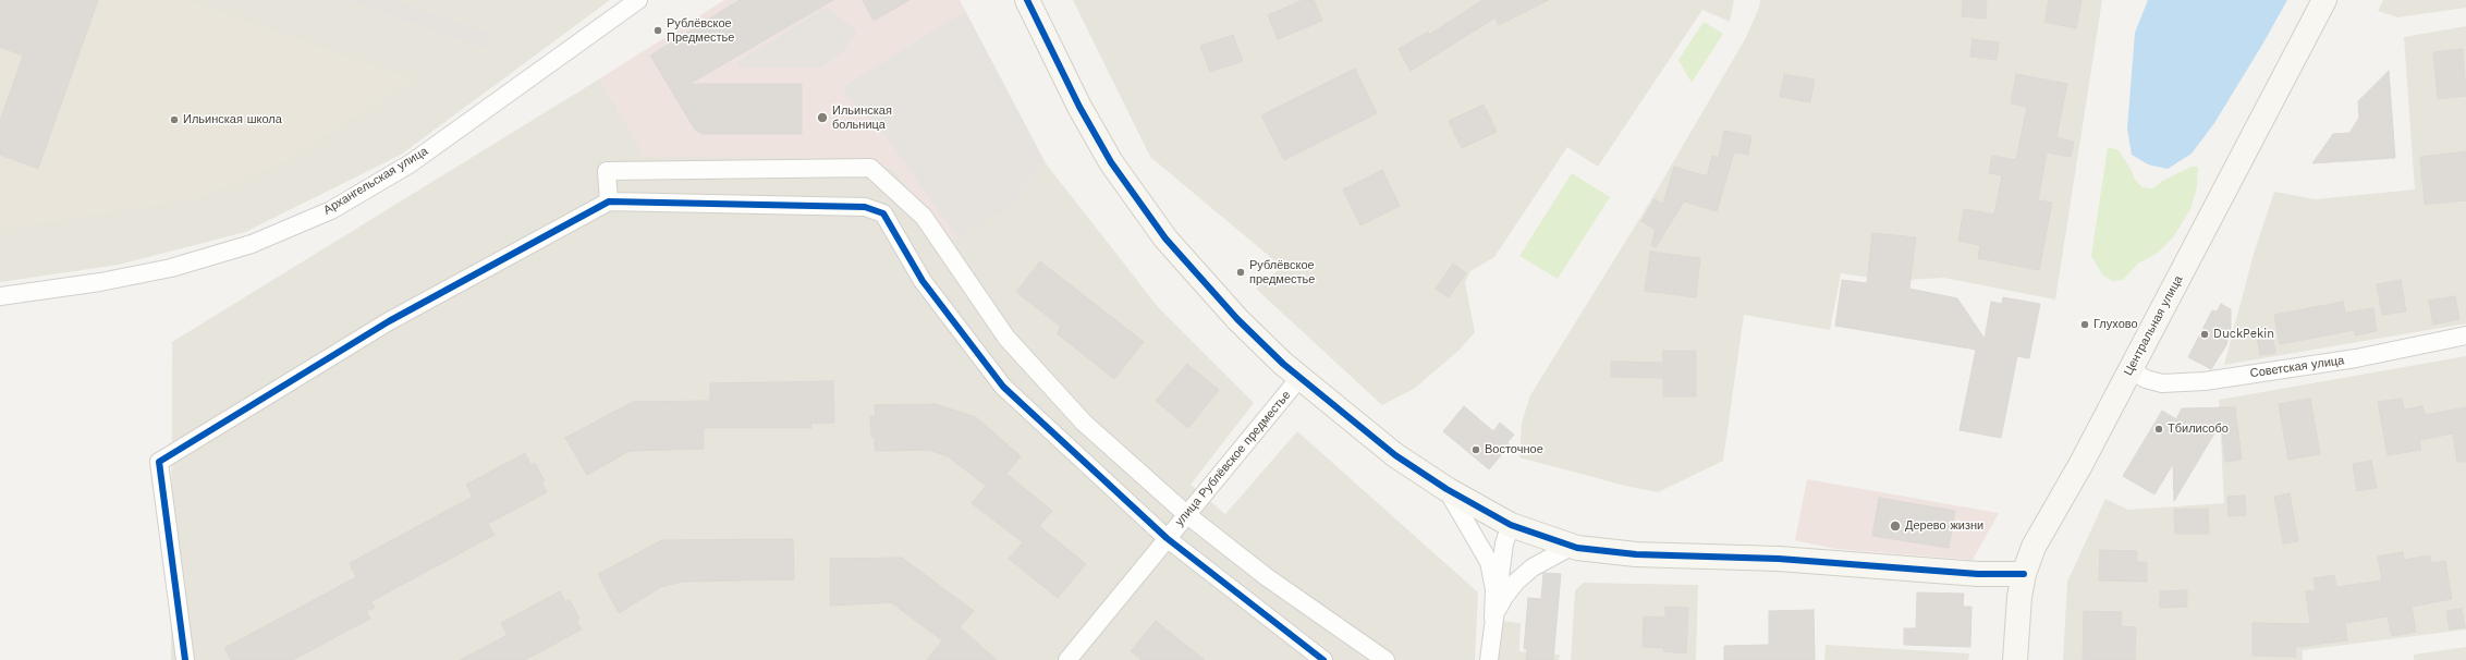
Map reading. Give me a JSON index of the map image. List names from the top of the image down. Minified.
{"streets":{"street":["Архангельская улица","Центральная улица","Советская улица","улица Рублёвское предместье"]},"crossings":[["Центральная улица","Советская улица"]],"places":["Рублёвское Предместье","Ильинская больница","Ильинская школа","Рублёвское предместье","Глухово","DuckPekin","Тбилисобо","Восточное","Дерево жизни"]}
